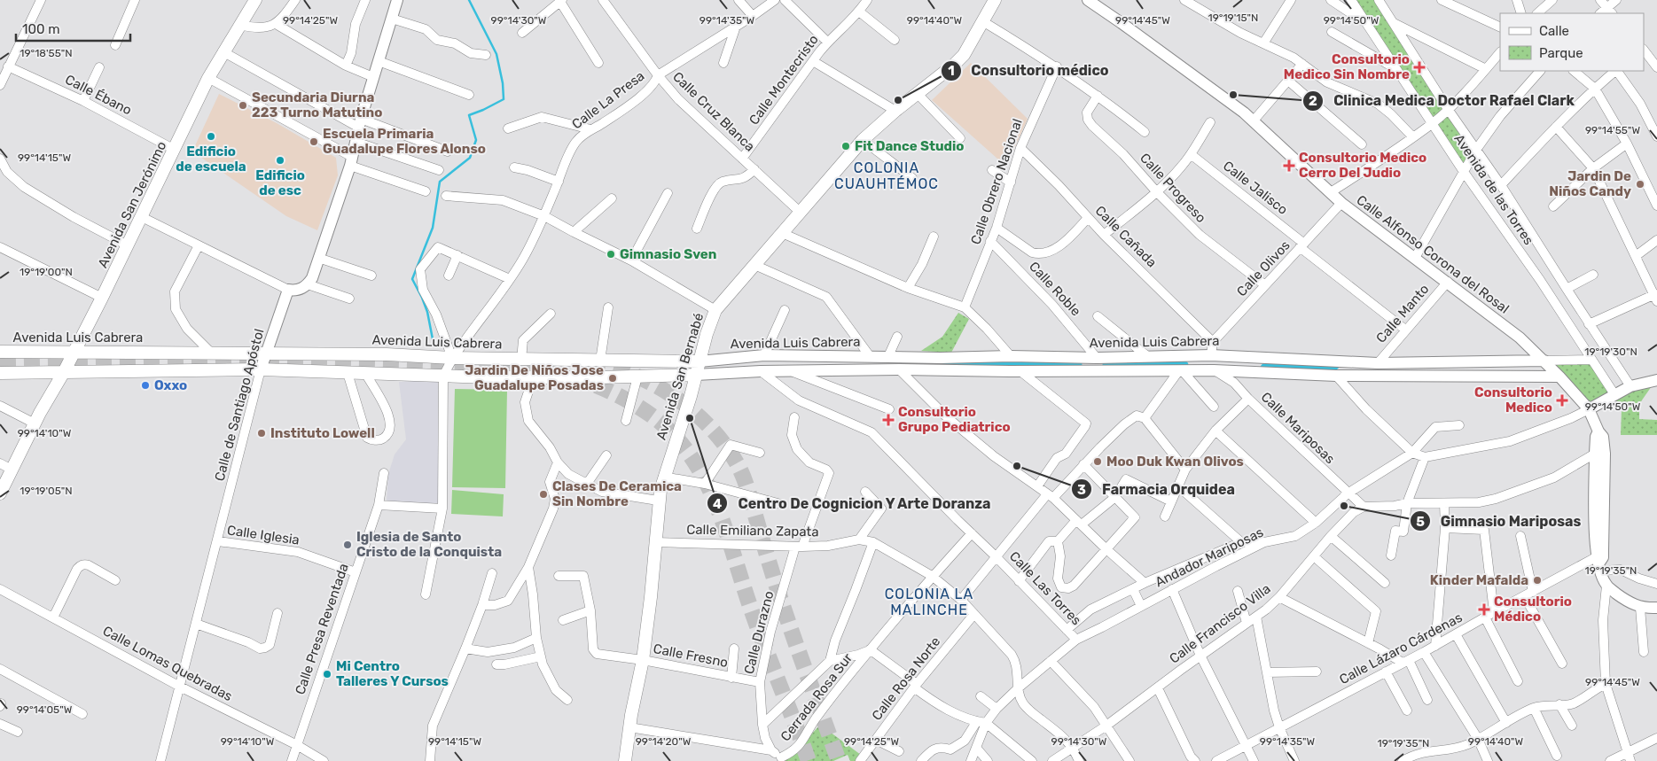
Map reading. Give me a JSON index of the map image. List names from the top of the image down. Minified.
{"streets":{"main road":["Avenida San Jerónimo","Avenida Luis Cabrera","Avenida San Bernabé"],"street":["Calle Montecristo","Calle Ébano","Calle La Presa","Calle Cruz Blanca","Calle Obrero Nacional","Calle Progreso","Calle Jalisco","Avenida de las Torres","Calle Cañada","Calle Alfonso Corona del Rosal","Calle Olivos","Calle Roble","Calle Manto","Calle de Santiago Apóstol","Calle Mariposas","Calle Emiliano Zapata","Calle Iglesia","Andador Mariposas","Calle Las Torres","Calle Francisco Villa","Calle Presa Reventada","Calle Durazno","Calle Lázaro Cárdenas","Calle Fresno","Calle Lomas Quebradas","Calle Rosa Norte","Cerrada Rosa Sur"]},"crossings":[["Calle Montecristo","Calle Cruz Blanca"],["Calle Ébano","Avenida San Jerónimo"],["Calle La Presa","Calle Cruz Blanca"],["Calle La Presa","Avenida Luis Cabrera"],["Calle Cruz Blanca","Avenida San Bernabé"],["Calle Obrero Nacional","Calle Cañada"],["Calle Obrero Nacional","Calle Roble"],["Calle Progreso","Calle Olivos"],["Calle Jalisco","Calle Olivos"],["Calle Jalisco","Calle Manto"],["Avenida de las Torres","Avenida Luis Cabrera"],["Avenida San Jerónimo","Avenida Luis Cabrera"],["Calle Cañada","Calle Olivos"],["Calle Alfonso Corona del Rosal","Calle Olivos"],["Calle Alfonso Corona del Rosal","Calle Manto"],["Calle Alfonso Corona del Rosal","Avenida Luis Cabrera"],["Calle Alfonso Corona del Rosal","Calle Lázaro Cárdenas"],["Calle Roble","Avenida Luis Cabrera"],["Calle Manto","Avenida Luis Cabrera"],["Avenida Luis Cabrera","Avenida San Bernabé"],["Avenida Luis Cabrera","Calle de Santiago Apóstol"],["Avenida Luis Cabrera","Calle Mariposas"],["Avenida Luis Cabrera","Calle Las Torres"],["Avenida San Bernabé","Calle Emiliano Zapata"],["Avenida San Bernabé","Calle Fresno"],["Calle de Santiago Apóstol","Calle Iglesia"],["Calle de Santiago Apóstol","Calle Lomas Quebradas"],["Calle Mariposas","Andador Mariposas"],["Calle Mariposas","Calle Francisco Villa"],["Calle Emiliano Zapata","Andador Mariposas"],["Calle Emiliano Zapata","Calle Durazno"],["Calle Emiliano Zapata","Calle Rosa Norte"],["Calle Emiliano Zapata","Cerrada Rosa Sur"],["Calle Iglesia","Calle Presa Reventada"],["Andador Mariposas","Calle Las Torres"],["Calle Las Torres","Cerrada Rosa Sur"],["Calle Presa Reventada","Calle Lomas Quebradas"],["Calle Durazno","Calle Fresno"]],"districts":["COLONIA CUAUHTÉMOC","COLONIA LA MALINCHE"],"places":{"health":["Consultorio Medico Sin Nombre","Consultorio Medico Cerro Del Judio","Consultorio Medico","Consultorio Grupo Pediatrico","Consultorio Médico"],"other":["Clinica Medica Doctor Rafael Clark","Consultorio médico","Secundaria Diurna 223 Turno Matutino","Edificio de escuela","Escuela Primaria Guadalupe Flores Alonso","Fit Dance Studio","Edificio de esc","Jardin De Niños Candy","Gimnasio Sven","Jardin De Niños Jose Guadalupe Posadas","Oxxo","Centro De Cognicion Y Arte Doranza","Instituto Lowell","Moo Duk Kwan Olivos","Farmacia Orquidea","Clases De Ceramica Sin Nombre","Gimnasio Mariposas","Iglesia de Santo Cristo de la Conquista","Kinder Mafalda","Mi Centro Talleres Y Cursos"]},"legend":["Calle","Parque"],"scale_bar":"100 m","coordinates":["19°19'15\"N","99°14'25\"W","99°14'30\"W","99°14'35\"W","99°14'40\"W","99°14'45\"W","99°14'50\"W","19°18'55\"N","99°14'55\"W","99°14'15\"W","19°19'00\"N","19°19'30\"N","99°14'10\"W","19°19'05\"N","19°19'35\"N","99°14'05\"W","99°14'20\"W"]}
